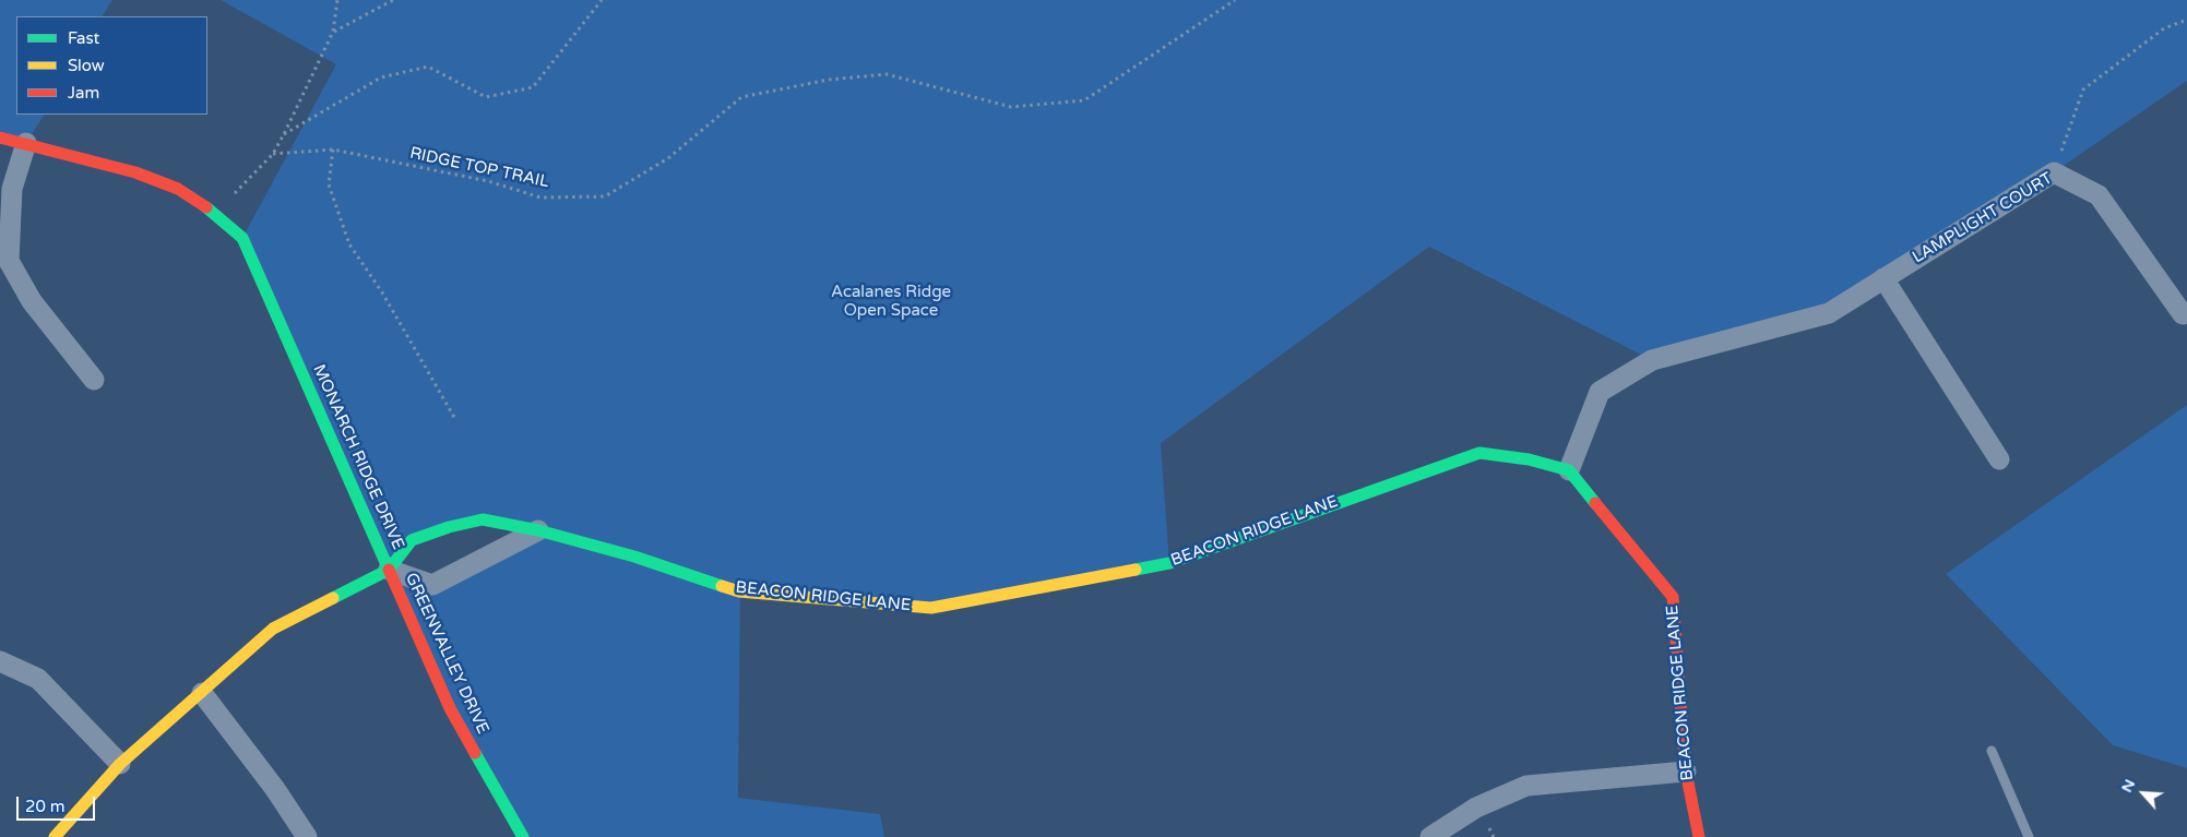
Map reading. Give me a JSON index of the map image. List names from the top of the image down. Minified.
{"streets":{"street":["LAMPLIGHT COURT","MONARCH RIDGE DRIVE","BEACON RIDGE LANE","GREENVALLEY DRIVE"],"path":["RIDGE TOP TRAIL"]},"crossings":[["LAMPLIGHT COURT","BEACON RIDGE LANE"],["MONARCH RIDGE DRIVE","BEACON RIDGE LANE"],["MONARCH RIDGE DRIVE","GREENVALLEY DRIVE"],["BEACON RIDGE LANE","GREENVALLEY DRIVE"]],"parks":["Acalanes Ridge Open Space"],"legend":["Fast","Slow","Jam"],"scale_bar":"20 m","north":"top left"}
